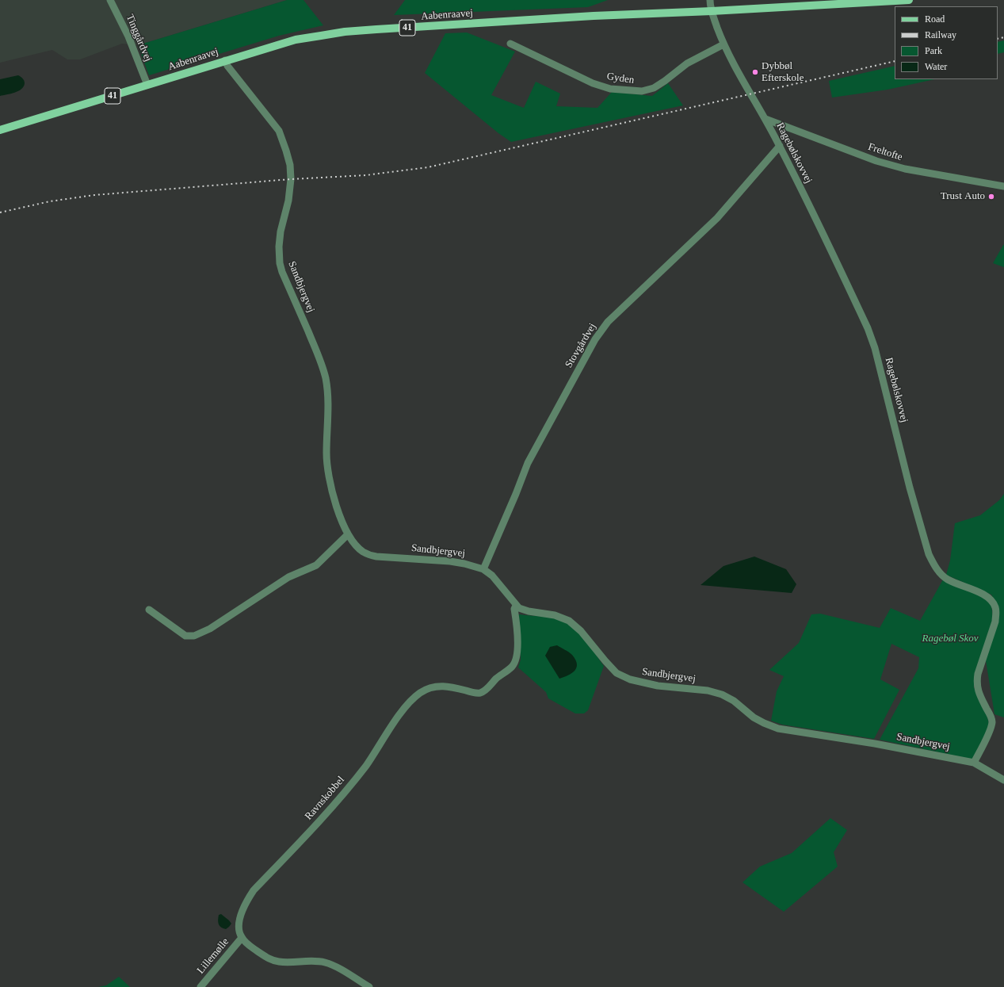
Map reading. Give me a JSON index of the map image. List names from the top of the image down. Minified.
{"streets":{"main road":["Aabenraavej","41"],"street":["Tinggårdvej","Gyden","Freltofte","Ragebølskovvej","Sandbjergvej","Stovgårdvej","Ravnskobbel","Lillemølle"]},"crossings":[["Aabenraavej","Tinggårdvej"],["Aabenraavej","Ragebølskovvej"],["Aabenraavej","Sandbjergvej"],["Gyden","Ragebølskovvej"],["Freltofte","Ragebølskovvej"],["Ragebølskovvej","Sandbjergvej"],["Ragebølskovvej","Stovgårdvej"],["Sandbjergvej","Stovgårdvej"],["Sandbjergvej","Ravnskobbel"],["Ravnskobbel","Lillemølle"]],"parks":["Ragebøl Skov"],"places":["Dybbøl Efterskole","Trust Auto"],"legend":["Road","Railway","Park","Water"]}
